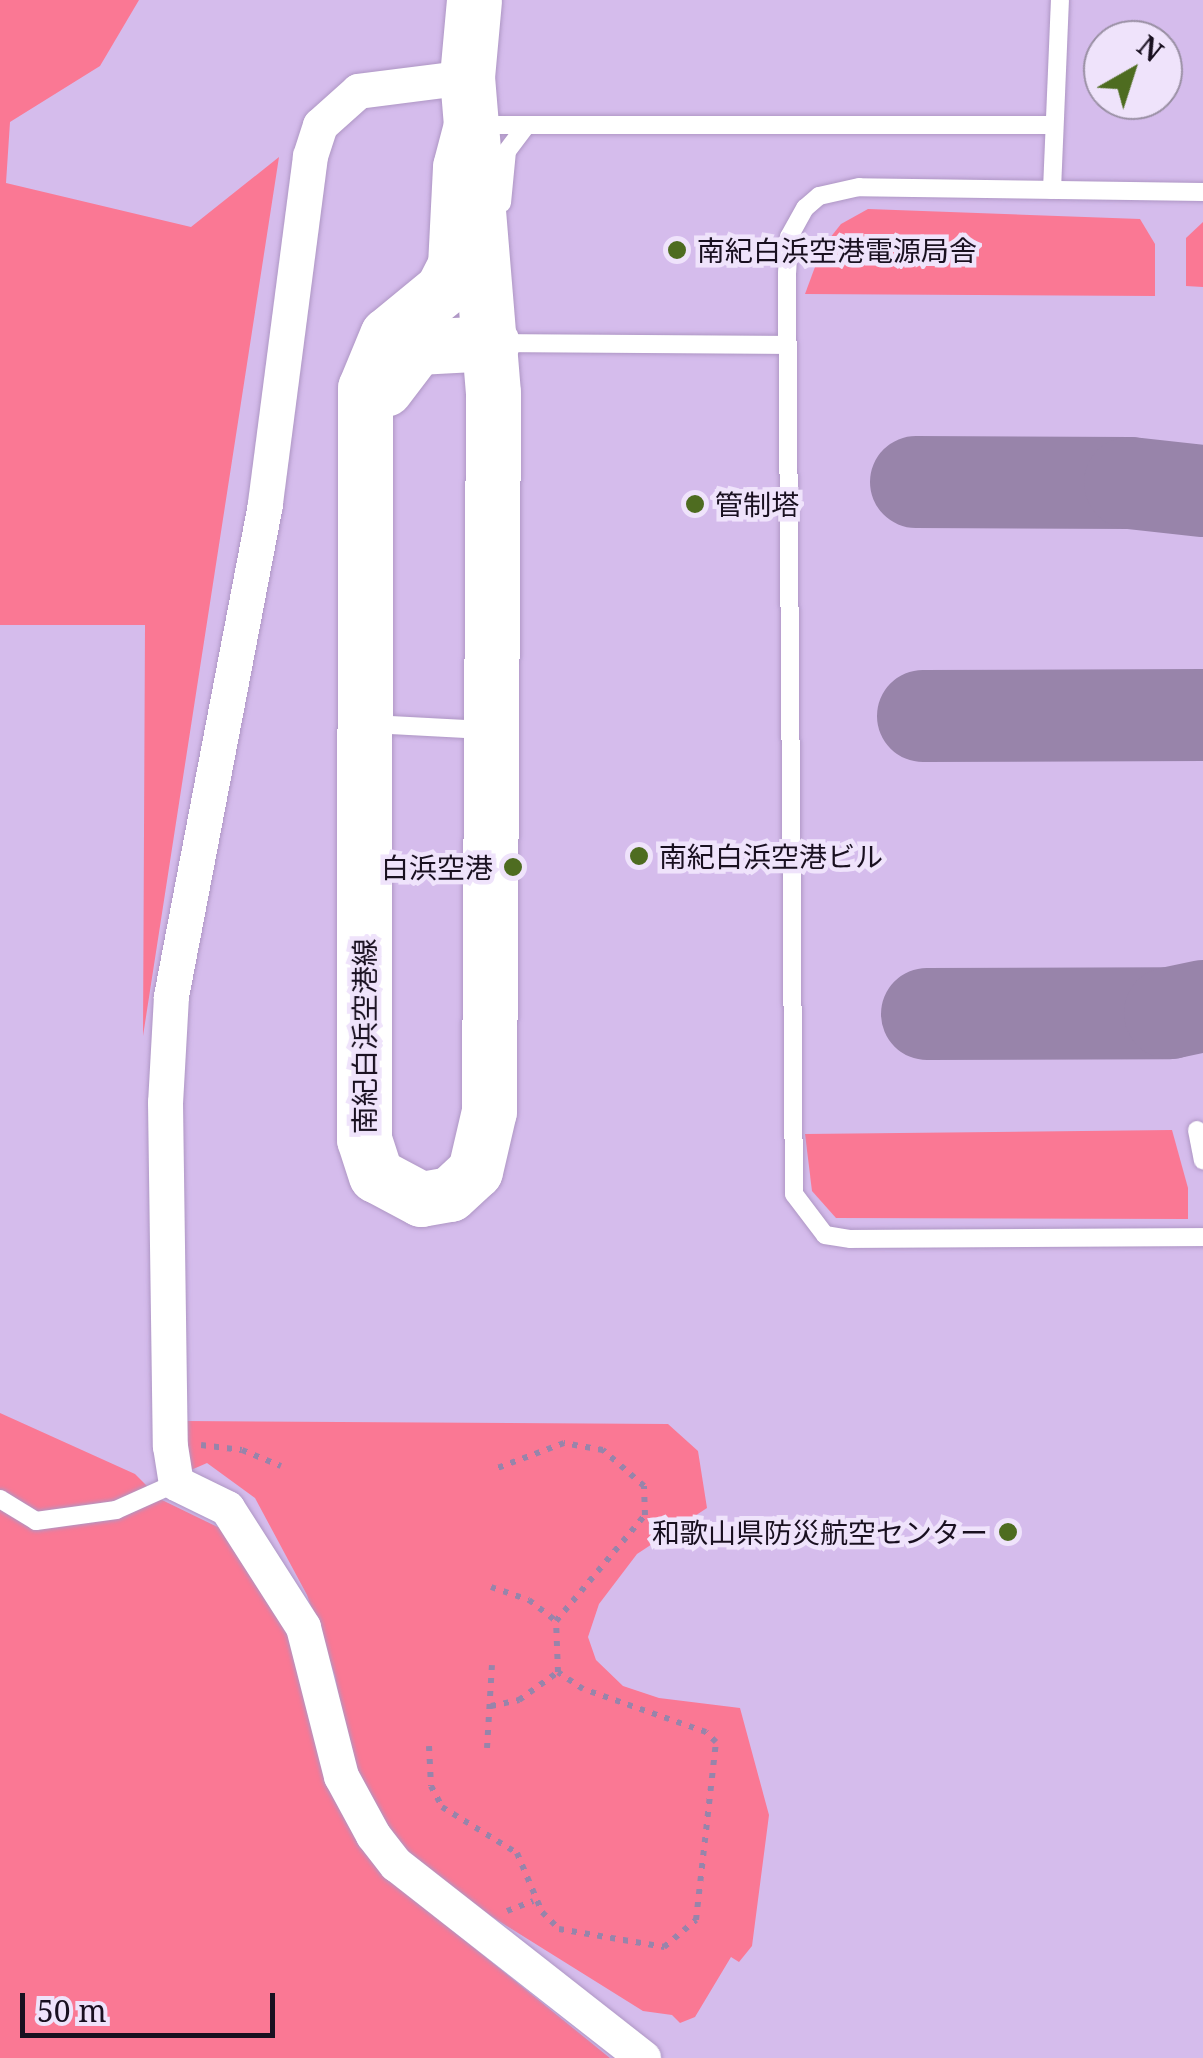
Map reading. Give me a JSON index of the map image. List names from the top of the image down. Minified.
{"streets":{"main road":["南紀白浜空港線"]},"places":["南紀白浜空港電源局舎","管制塔","南紀白浜空港ビル","白浜空港","和歌山県防災航空センター"],"scale_bar":"50 m","north":"top right"}
